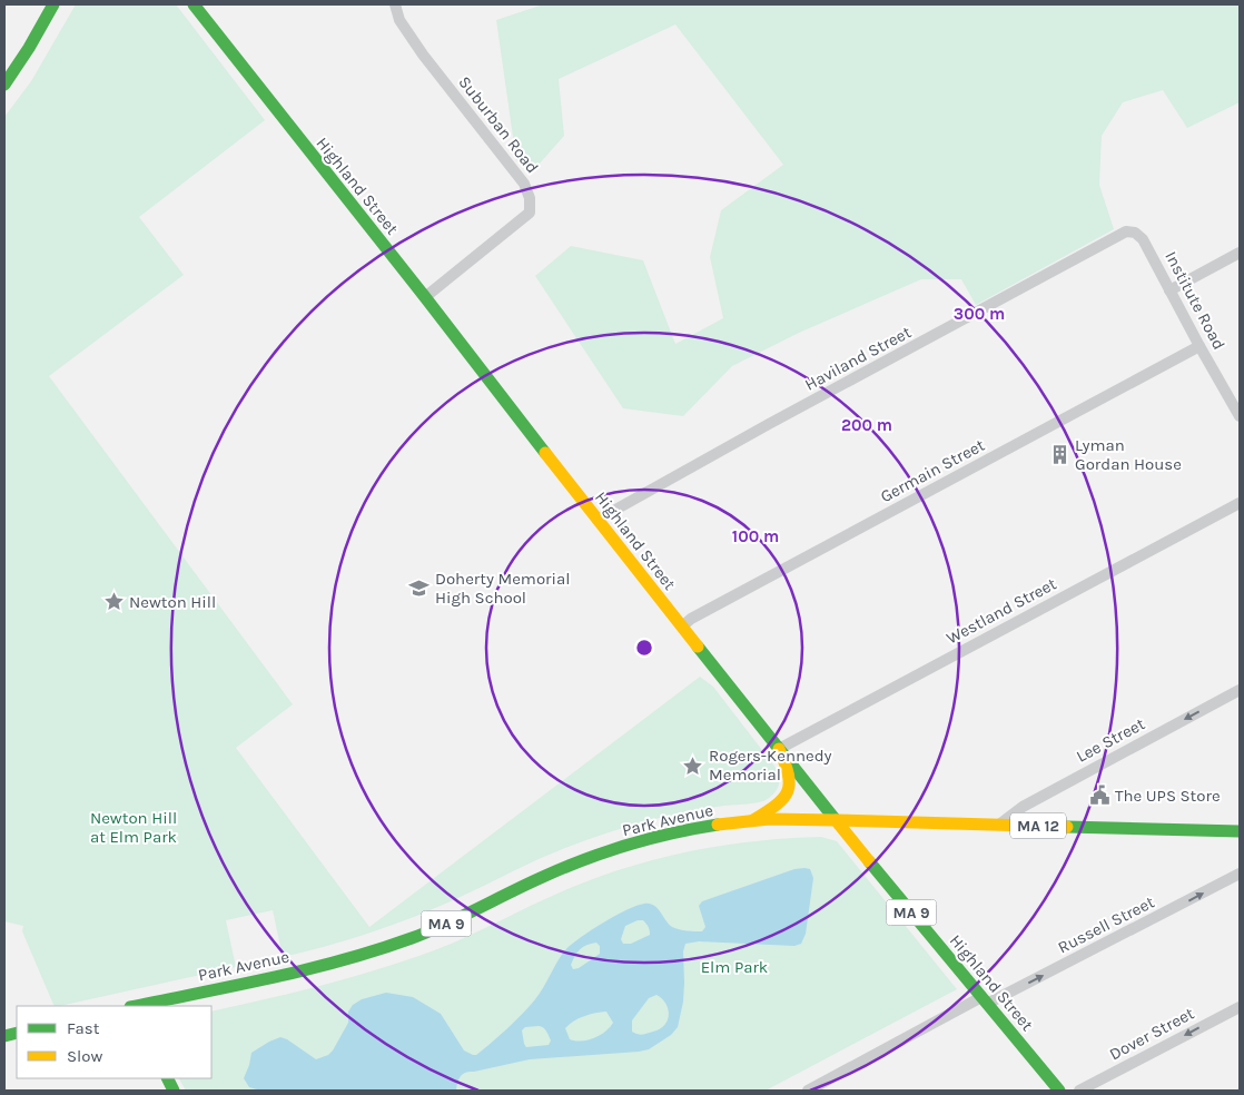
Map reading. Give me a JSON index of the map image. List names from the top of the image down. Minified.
{"streets":{"main road":["Highland Street","Park Avenue","MA 12","MA 9"],"street":["Suburban Road","Institute Road","Haviland Street","Germain Street","Westland Street","Lee Street","Russell Street","Dover Street"]},"crossings":[["Suburban Road","Highland Street"],["Highland Street","Haviland Street"],["Highland Street","Germain Street"],["Highland Street","Westland Street"],["Highland Street","Park Avenue"],["Highland Street","Russell Street"],["Institute Road","Haviland Street"],["Institute Road","Germain Street"],["Lee Street","Park Avenue"]],"one_way":["Lee Street","Russell Street","Dover Street"],"parks":["Newton Hill at Elm Park","Elm Park"],"places":{"building":["Lyman Gordan House"],"school or university":["Doherty Memorial High School"],"place":["Newton Hill","Rogers-Kennedy Memorial"],"public building":["The UPS Store"]},"legend":["Fast","Slow"],"rings":["300 m","200 m","100 m"]}
